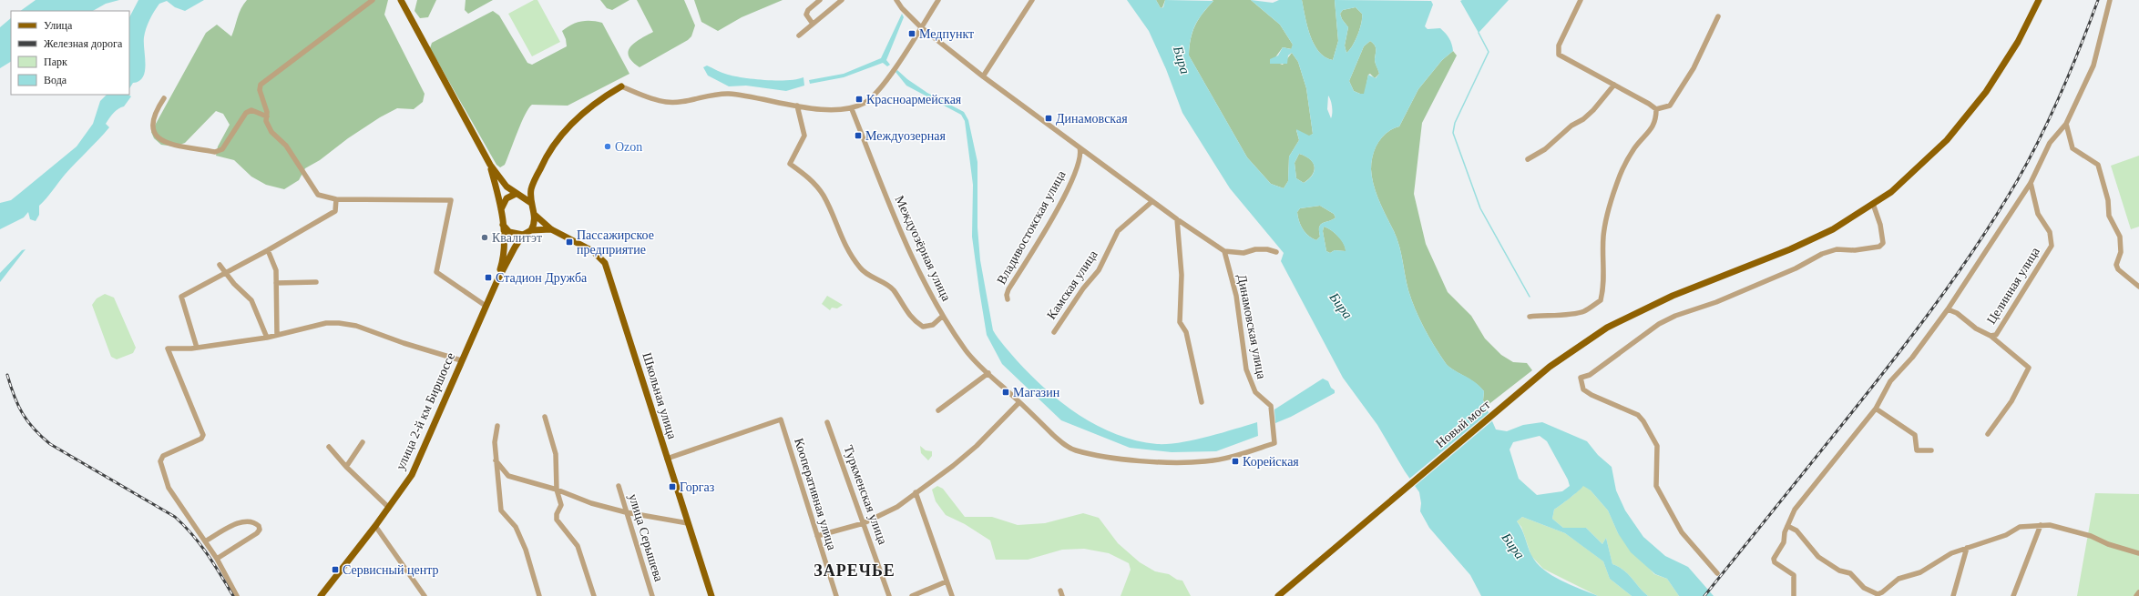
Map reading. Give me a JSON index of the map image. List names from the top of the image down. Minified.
{"streets":{"main road":["Школьная улица","улица 2-й км Биршоссе","Новый мост"],"street":["Владивостокская улица","Междуозёрная улица","Камская улица","Целинная улица","Динамовская улица","Кооперативная улица","Туркменская улица","улица Серышева"]},"crossings":[["Междуозёрная улица","Динамовская улица"],["Школьная улица","Кооперативная улица"]],"districts":["ЗАРЕЧЬЕ"],"water":["Бира"],"places":{"transit":["Медпункт","Красноармейская","Динамовская","Междуозерная","Пассажирское предприятие","Стадион Дружба","Магазин","Корейская","Горгаз","Сервисный центр"],"other":["Ozon","Квалитэт"]},"legend":["Улица","Железная дорога","Парк","Вода"]}
